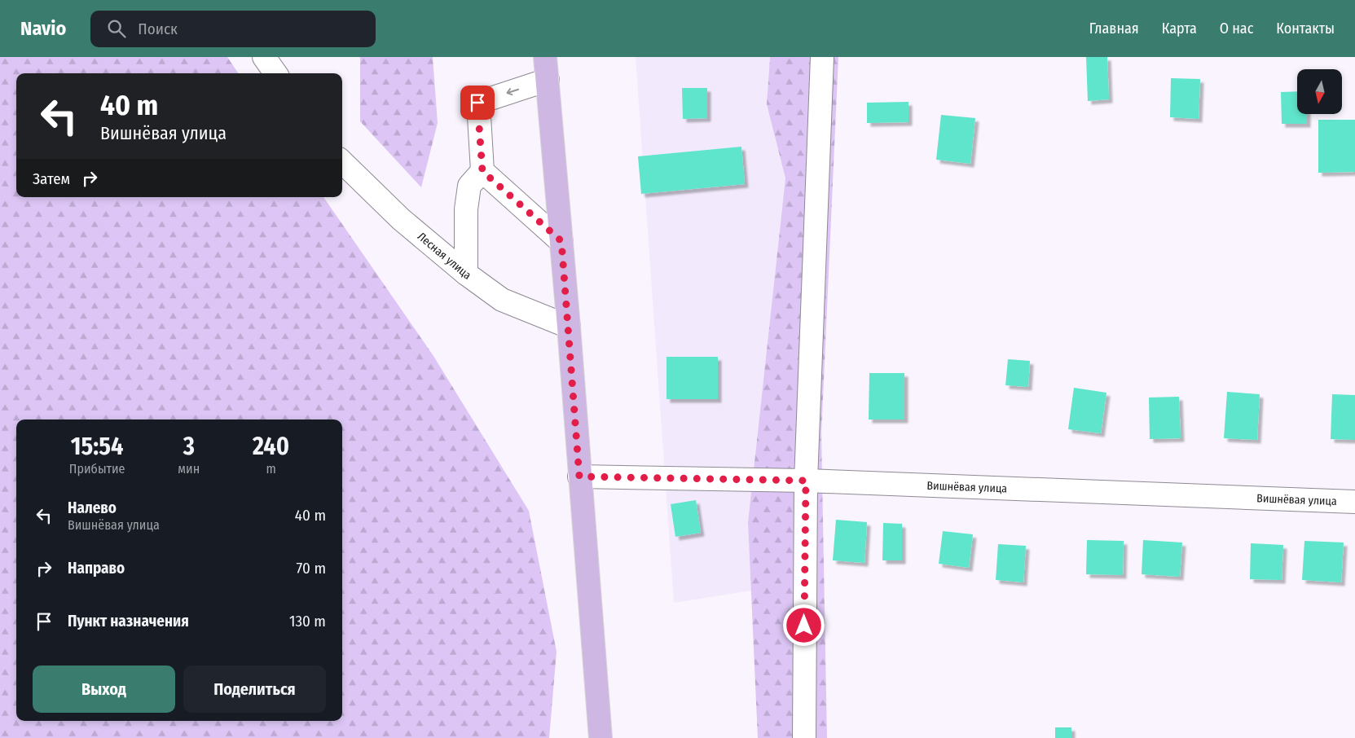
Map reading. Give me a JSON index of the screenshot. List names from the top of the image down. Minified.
{"streets":{"street":["Лесная улица","Вишнёвая улица"]},"north":"bottom","page":{"header":"Navio","search":"Поиск","nav":["Главная","Карта","О нас","Контакты"],"turn":["40 m","Вишнёвая улица"],"then":"Затем","eta":["15:54","Прибытие","3","мин","240","m"],"list":[{"name":"Налево","note":"Вишнёвая улица","value":"40 m"},{"name":"Направо","value":"70 m"},{"name":"Пункт назначения","value":"130 m"}],"buttons":["Выход","Поделиться"]}}
